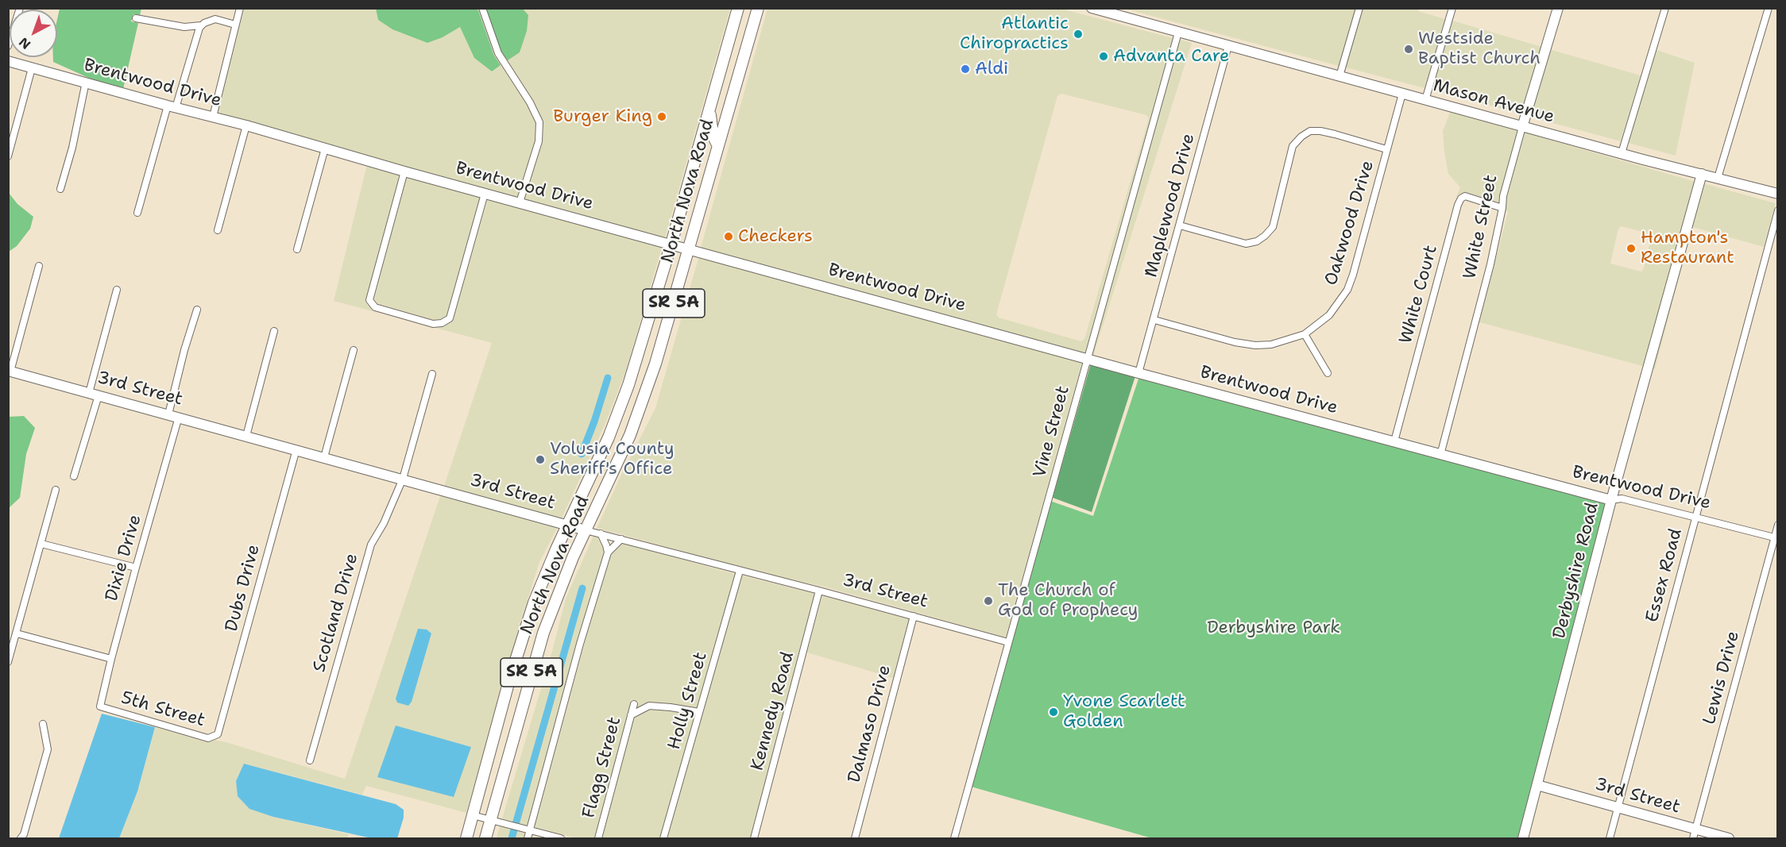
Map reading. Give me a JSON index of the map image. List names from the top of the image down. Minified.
{"streets":{"main road":["North Nova Road","SR 5A"],"street":["Brentwood Drive","Mason Avenue","Maplewood Drive","Oakwood Drive","White Street","White Court","3rd Street","Vine Street","Dixie Drive","Derbyshire Road","Essex Road","Dubs Drive","Scotland Drive","Lewis Drive","Holly Street","5th Street","Kennedy Road","Dalmaso Drive","Flagg Street"]},"crossings":[["Brentwood Drive","North Nova Road"],["Brentwood Drive","Maplewood Drive"],["Brentwood Drive","White Street"],["Brentwood Drive","White Court"],["Brentwood Drive","Vine Street"],["Brentwood Drive","Derbyshire Road"],["Brentwood Drive","Essex Road"],["Brentwood Drive","Lewis Drive"],["Mason Avenue","Maplewood Drive"],["Mason Avenue","Oakwood Drive"],["Mason Avenue","White Street"],["Mason Avenue","Vine Street"],["Mason Avenue","Derbyshire Road"],["North Nova Road","3rd Street"],["Maplewood Drive","Oakwood Drive"],["White Street","White Court"],["3rd Street","Vine Street"],["3rd Street","Dixie Drive"],["3rd Street","Derbyshire Road"],["3rd Street","Essex Road"],["3rd Street","Dubs Drive"],["3rd Street","Scotland Drive"],["3rd Street","Lewis Drive"],["3rd Street","Holly Street"],["3rd Street","Kennedy Road"],["3rd Street","Dalmaso Drive"],["Dixie Drive","5th Street"],["Dubs Drive","5th Street"]],"parks":["Derbyshire Park"],"places":["Atlantic Chiropractics","Westside Baptist Church","Advanta Care","Aldi","Burger King","Checkers","Hampton's Restaurant","Volusia County Sheriff's Office","The Church of God of Prophecy","Yvone Scarlett Golden"],"north":"bottom left"}
